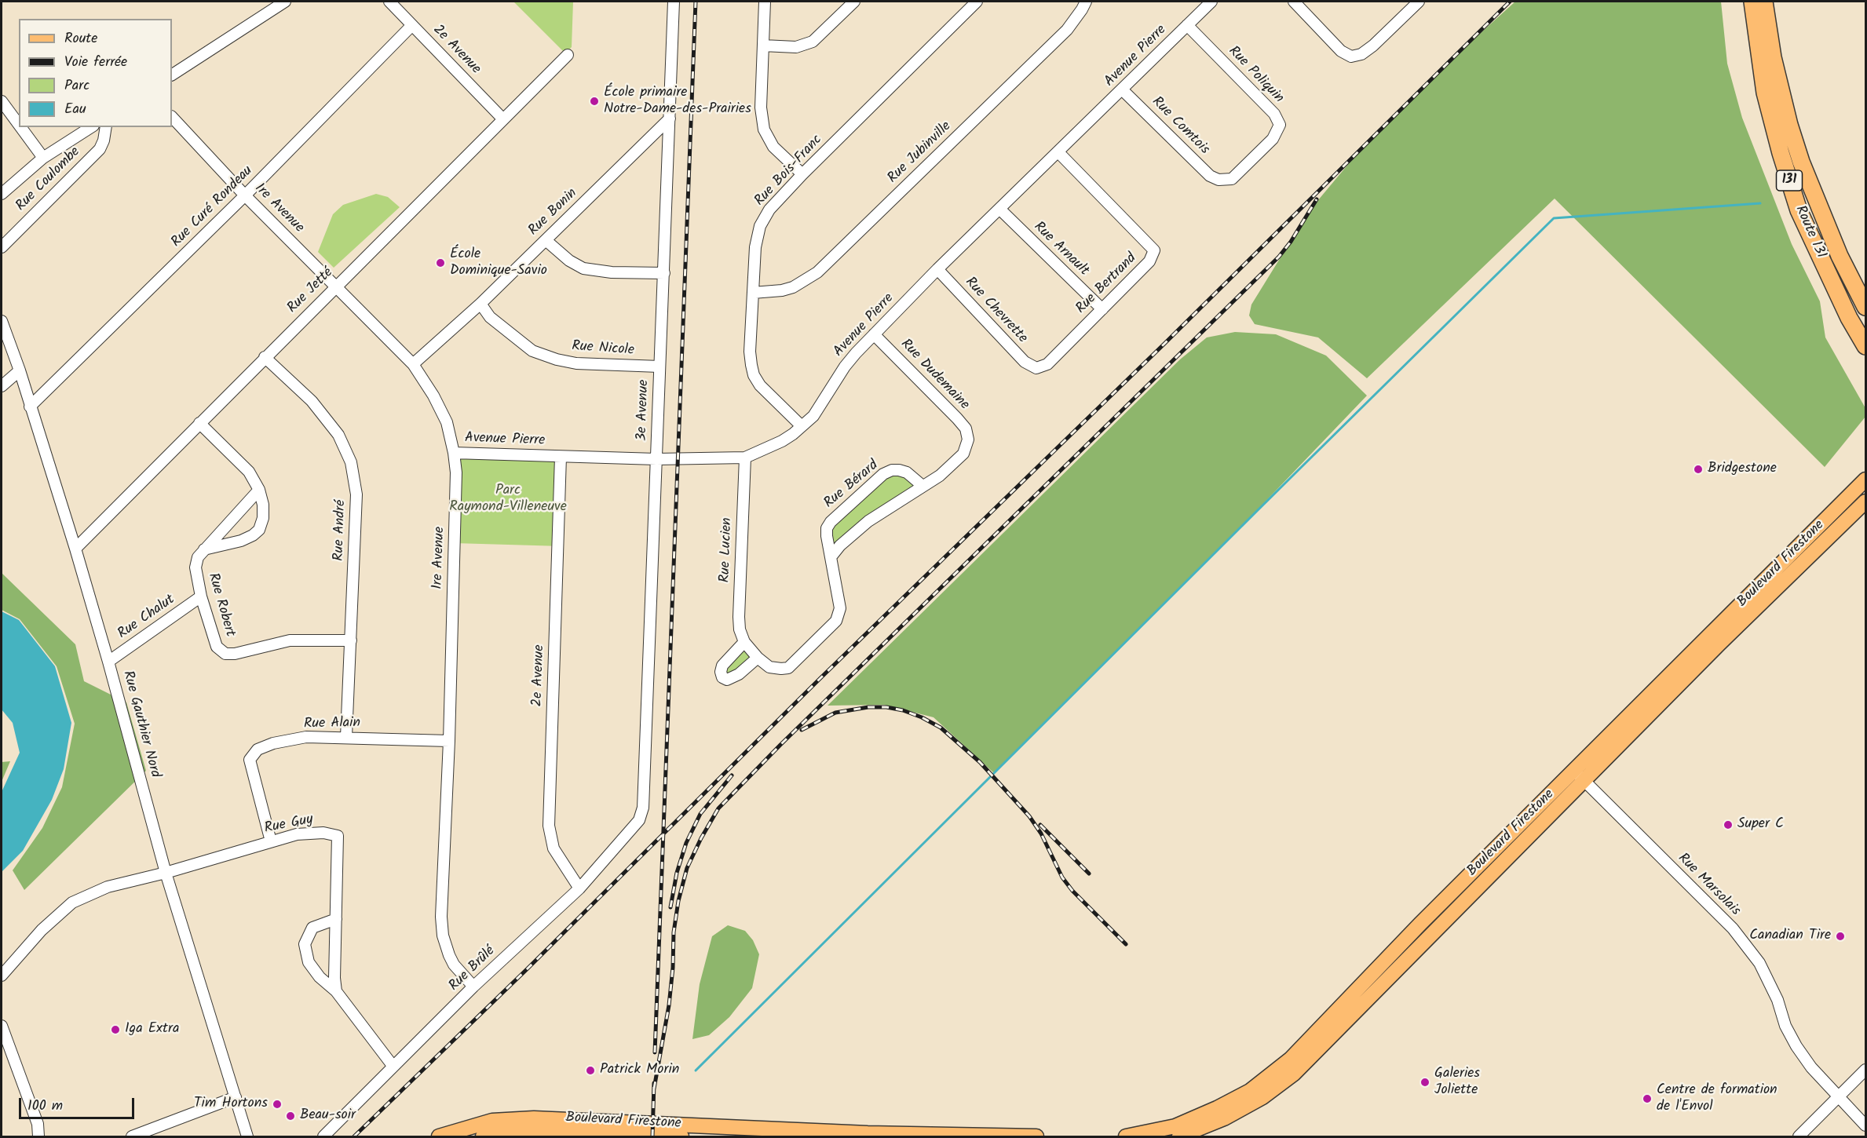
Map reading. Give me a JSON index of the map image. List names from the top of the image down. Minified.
{"streets":{"highway":["131","Route 131"],"main road":["Boulevard Firestone"],"street":["2e Avenue","Avenue Pierre","Rue Poliquin","Rue Comtois","Rue Jubinville","Rue Bois-Franc","Rue Coulombe","Rue Curé Rondeau","1re Avenue","Rue Bonin","Rue Arnault","Rue Bertrand","Rue Jetté","Rue Chevrette","Rue Nicole","Rue Dudemaine","3e Avenue","Rue Bérard","Rue André","Rue Lucien","Rue Robert","Rue Chalut","Rue Gauthier Nord","Rue Alain","Rue Guy","Rue Marsolais","Rue Brûlé"]},"crossings":[["2e Avenue","Avenue Pierre"],["2e Avenue","Rue Curé Rondeau"],["2e Avenue","Rue Jetté"],["2e Avenue","Rue Brûlé"],["Avenue Pierre","Rue Poliquin"],["Avenue Pierre","Rue Comtois"],["Avenue Pierre","Rue Bois-Franc"],["Avenue Pierre","1re Avenue"],["Avenue Pierre","Rue Arnault"],["Avenue Pierre","Rue Bertrand"],["Avenue Pierre","Rue Chevrette"],["Avenue Pierre","Rue Dudemaine"],["Avenue Pierre","3e Avenue"],["Avenue Pierre","Rue Lucien"],["Rue Poliquin","Rue Comtois"],["Rue Jubinville","Rue Bois-Franc"],["Rue Curé Rondeau","1re Avenue"],["Rue Curé Rondeau","Rue Gauthier Nord"],["1re Avenue","Rue Bonin"],["1re Avenue","Rue Jetté"],["1re Avenue","Rue Alain"],["1re Avenue","Rue Brûlé"],["Rue Bonin","Rue Nicole"],["Rue Bonin","3e Avenue"],["Rue Arnault","Rue Bertrand"],["Rue Bertrand","Rue Chevrette"],["Rue Jetté","Rue André"],["Rue Jetté","Rue Gauthier Nord"],["Rue Nicole","3e Avenue"],["Rue Dudemaine","Rue Bérard"],["3e Avenue","Rue Brûlé"],["Rue Bérard","Rue Lucien"],["Rue André","Rue Robert"],["Rue André","Rue Alain"],["Boulevard Firestone","Rue Marsolais"],["Rue Robert","Rue Chalut"],["Rue Chalut","Rue Gauthier Nord"],["Rue Gauthier Nord","Rue Guy"],["Rue Alain","Rue Guy"]],"parks":["Parc Raymond-Villeneuve"],"places":["École primaire Notre-Dame-des-Prairies","École Dominique-Savio","Bridgestone","Super C","Canadian Tire","Iga Extra","Patrick Morin","Galeries Joliette","Centre de formation de l'Envol","Tim Hortons","Beau-soir"],"legend":["Route","Voie ferrée","Parc","Eau"],"scale_bar":"100 m"}
